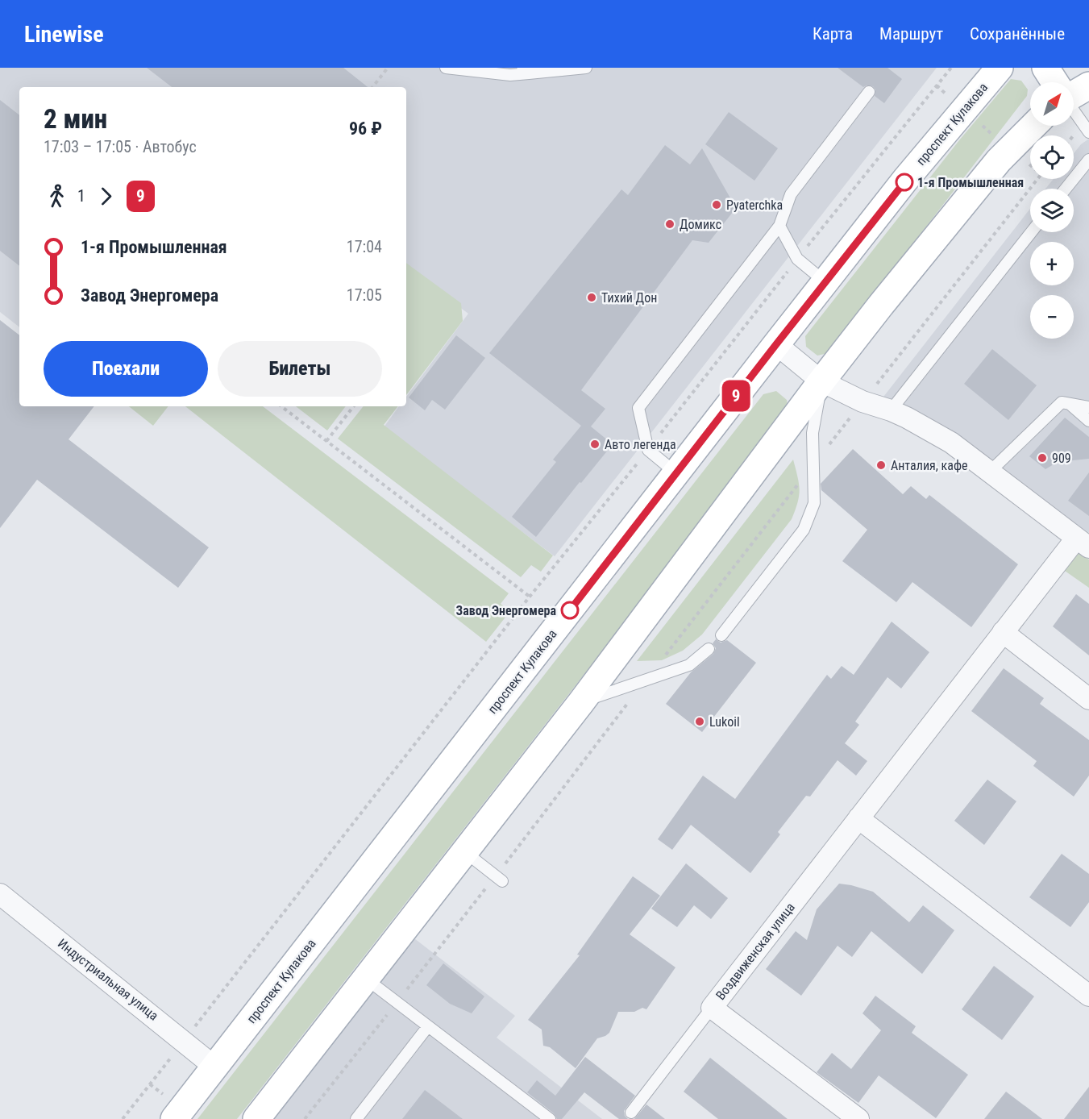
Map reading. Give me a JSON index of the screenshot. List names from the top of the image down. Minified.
{"streets":{"main road":["проспект Кулакова"],"street":["Воздвиженская улица","Индустриальная улица"]},"crossings":[["проспект Кулакова","Индустриальная улица"]],"places":["1-я Промышленная","Pyaterchka","Домикс","Тихий Дон","Авто легенда","909","Анталия, кафе","Завод Энергомера","Lukoil"],"lines":["bus line 9"],"north":"top right","page":{"header":"Linewise","nav":["Карта","Маршрут","Сохранённые"],"on_map":"9","map_buttons":["+","−"],"heading":["2 мин","17:03 – 17:05 · Автобус","96 ₽"],"legs":["1","9"],"list":[{"name":"1-я Промышленная","value":"17:04"},{"name":"Завод Энергомера","value":"17:05"}],"buttons":["Поехали","Билеты"]}}
